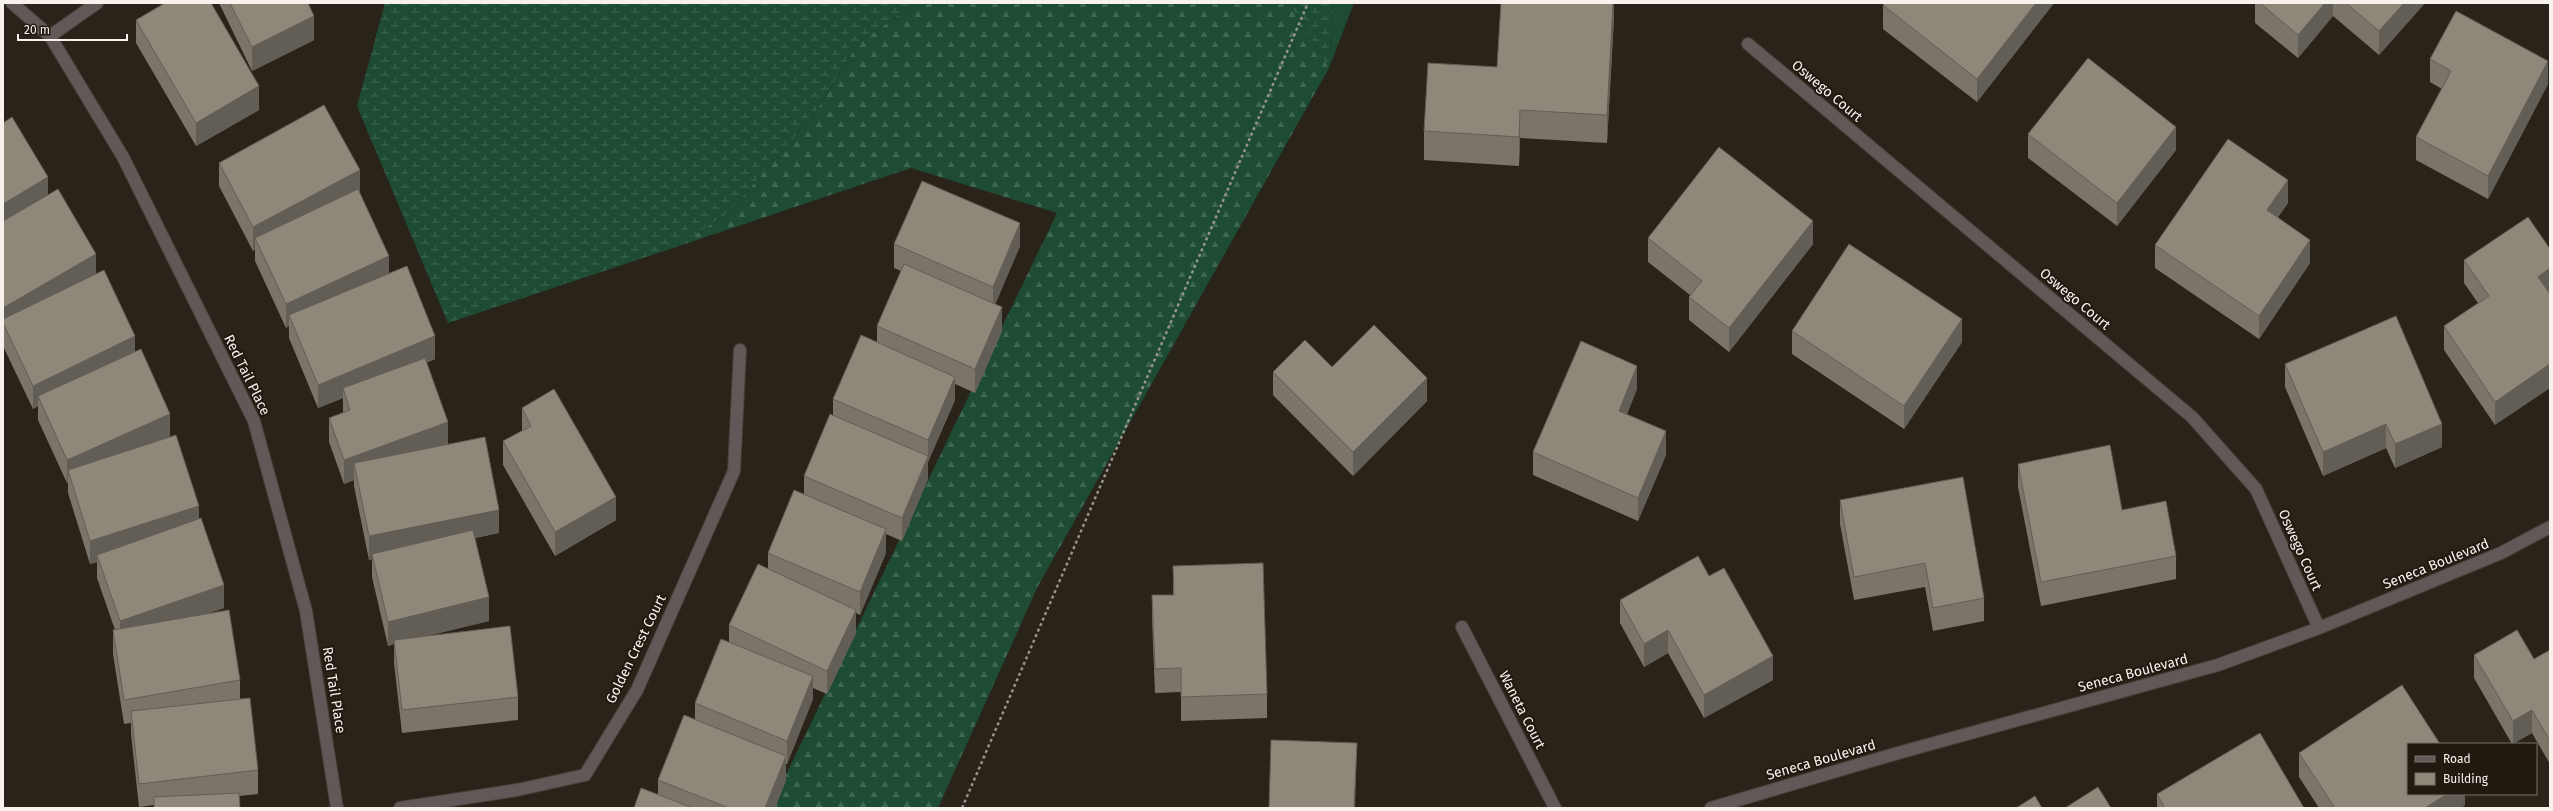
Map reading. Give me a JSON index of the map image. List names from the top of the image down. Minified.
{"streets":{"street":["Oswego Court","Red Tail Place","Seneca Boulevard","Golden Crest Court","Waneta Court"]},"crossings":[["Oswego Court","Seneca Boulevard"]],"legend":["Road","Building"],"scale_bar":"20 m"}
